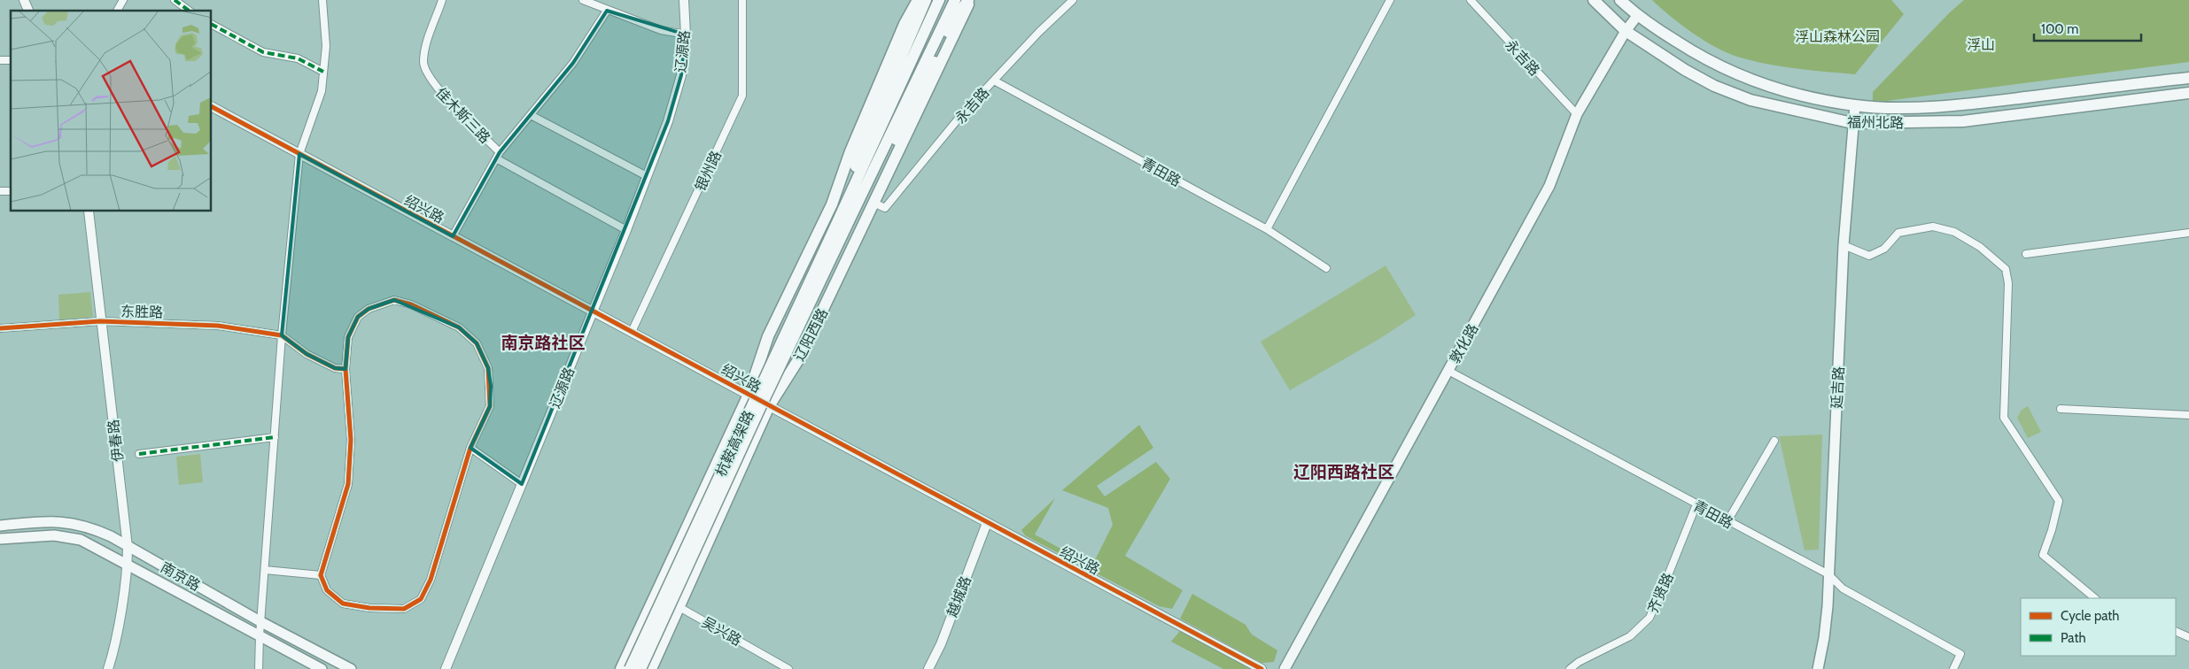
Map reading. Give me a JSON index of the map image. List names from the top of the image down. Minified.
{"streets":{"main road":["福州北路","辽阳西路","敦化路","延吉路","杭鞍高架路","南京路"],"street":["辽源路","永吉路","佳木斯三路","银州路","青田路","绍兴路","东胜路","伊春路","齐贤路","越城路","吴兴路"]},"crossings":[["辽源路","佳木斯三路"],["辽源路","绍兴路"],["永吉路","青田路"],["永吉路","辽阳西路"],["永吉路","敦化路"],["福州北路","敦化路"],["福州北路","延吉路"],["银州路","绍兴路"],["青田路","敦化路"],["青田路","延吉路"],["青田路","齐贤路"],["绍兴路","辽阳西路"],["绍兴路","越城路"],["东胜路","伊春路"],["辽阳西路","吴兴路"],["伊春路","南京路"]],"districts":["南京路社区","辽阳西路社区"],"parks":["浮山森林公园","浮山"],"legend":["Cycle path","Path"],"scale_bar":"100 m"}
